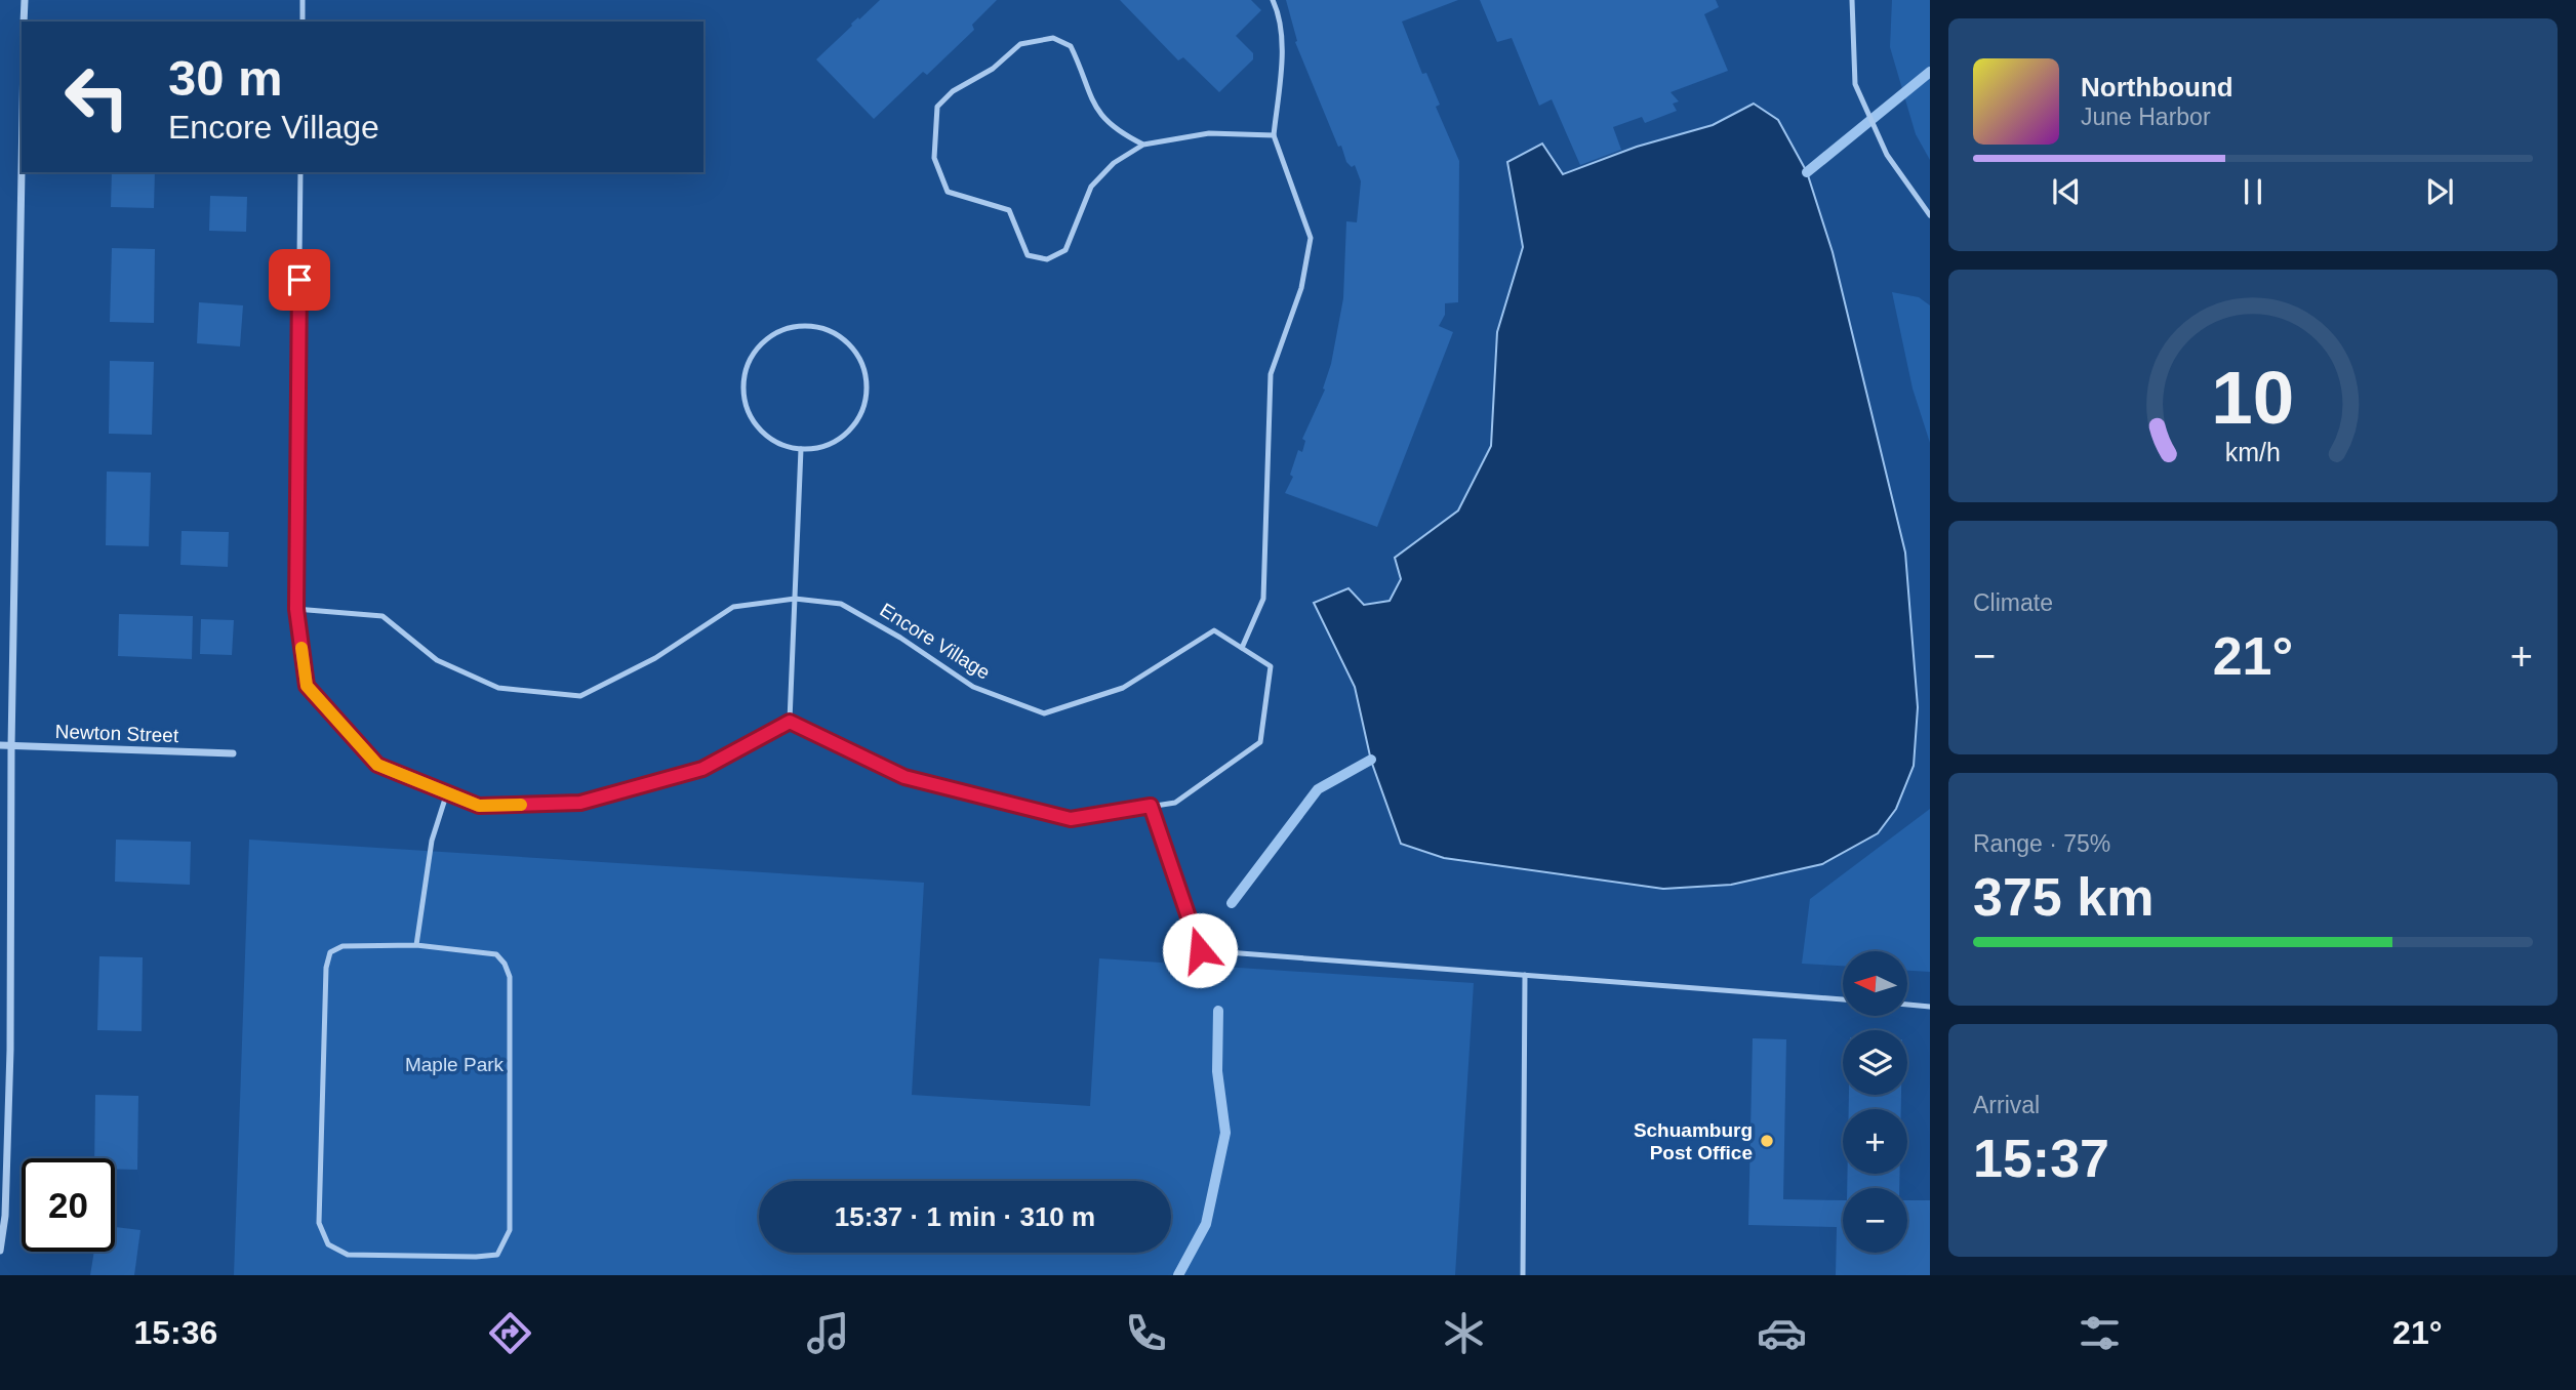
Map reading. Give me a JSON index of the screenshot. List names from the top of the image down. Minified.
{"streets":{"street":["Newton Street"],"lane":["Encore Village"]},"parks":["Maple Park"],"places":["Schuamburg Post Office"],"north":"left","page":{"turn":["30 m","Encore Village"],"song":["Northbound","June Harbor"],"tile":["Climate",["Range · 75%","375 km"],["Arrival","15:37"]],"heat":["−","21°","+"],"map_buttons":["+","−"],"limit":"20","trip":"15:37 · 1 min · 310 m","tabs":["15:36","21°"],"gauge":["10","km/h"]}}
